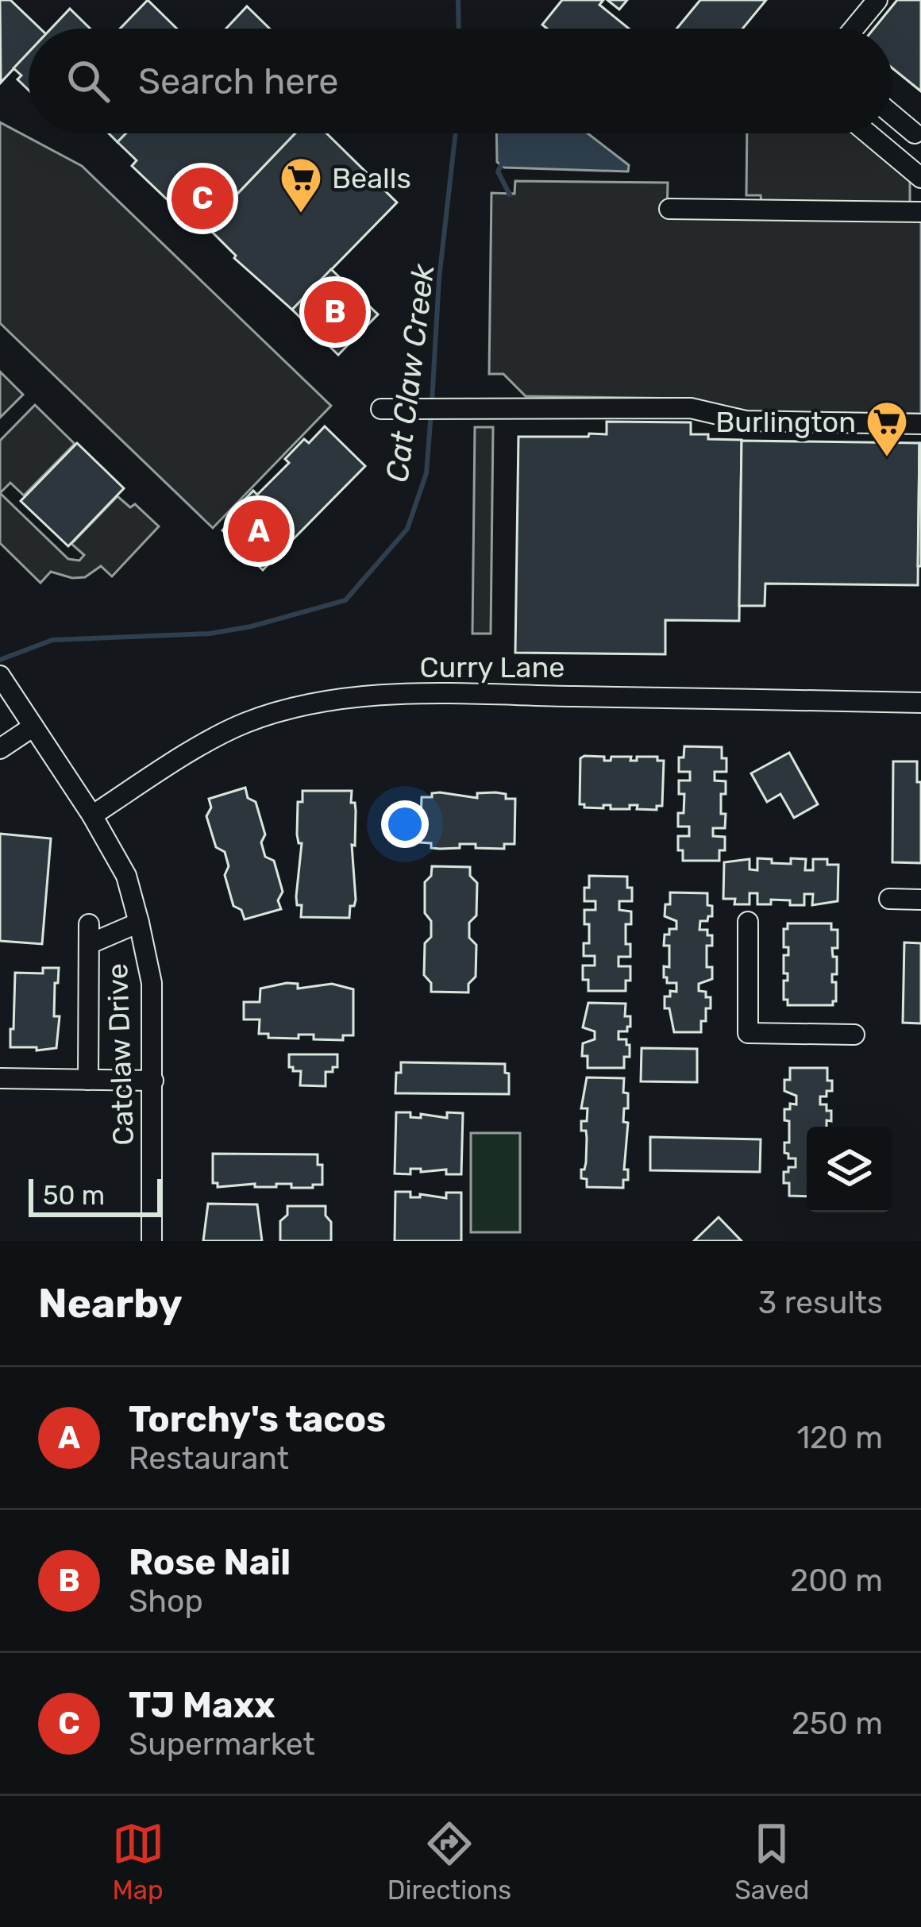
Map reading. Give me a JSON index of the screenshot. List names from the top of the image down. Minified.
{"streets":{"street":["Curry Lane","Catclaw Drive"]},"crossings":[["Curry Lane","Catclaw Drive"]],"water":["Cat Claw Creek"],"places":{"supermarket":["Bealls","Burlington"]},"scale_bar":"50 m","page":{"search":"Search here","pins":["C","B","A"],"scale":"50 m","heading":["Nearby","3 results"],"list":[{"mark":"A","name":"Torchy's tacos","note":"Restaurant","value":"120 m"},{"mark":"B","name":"Rose Nail","note":"Shop","value":"200 m"},{"mark":"C","name":"TJ Maxx","note":"Supermarket","value":"250 m"}],"nav":["Map","Directions","Saved"]}}
